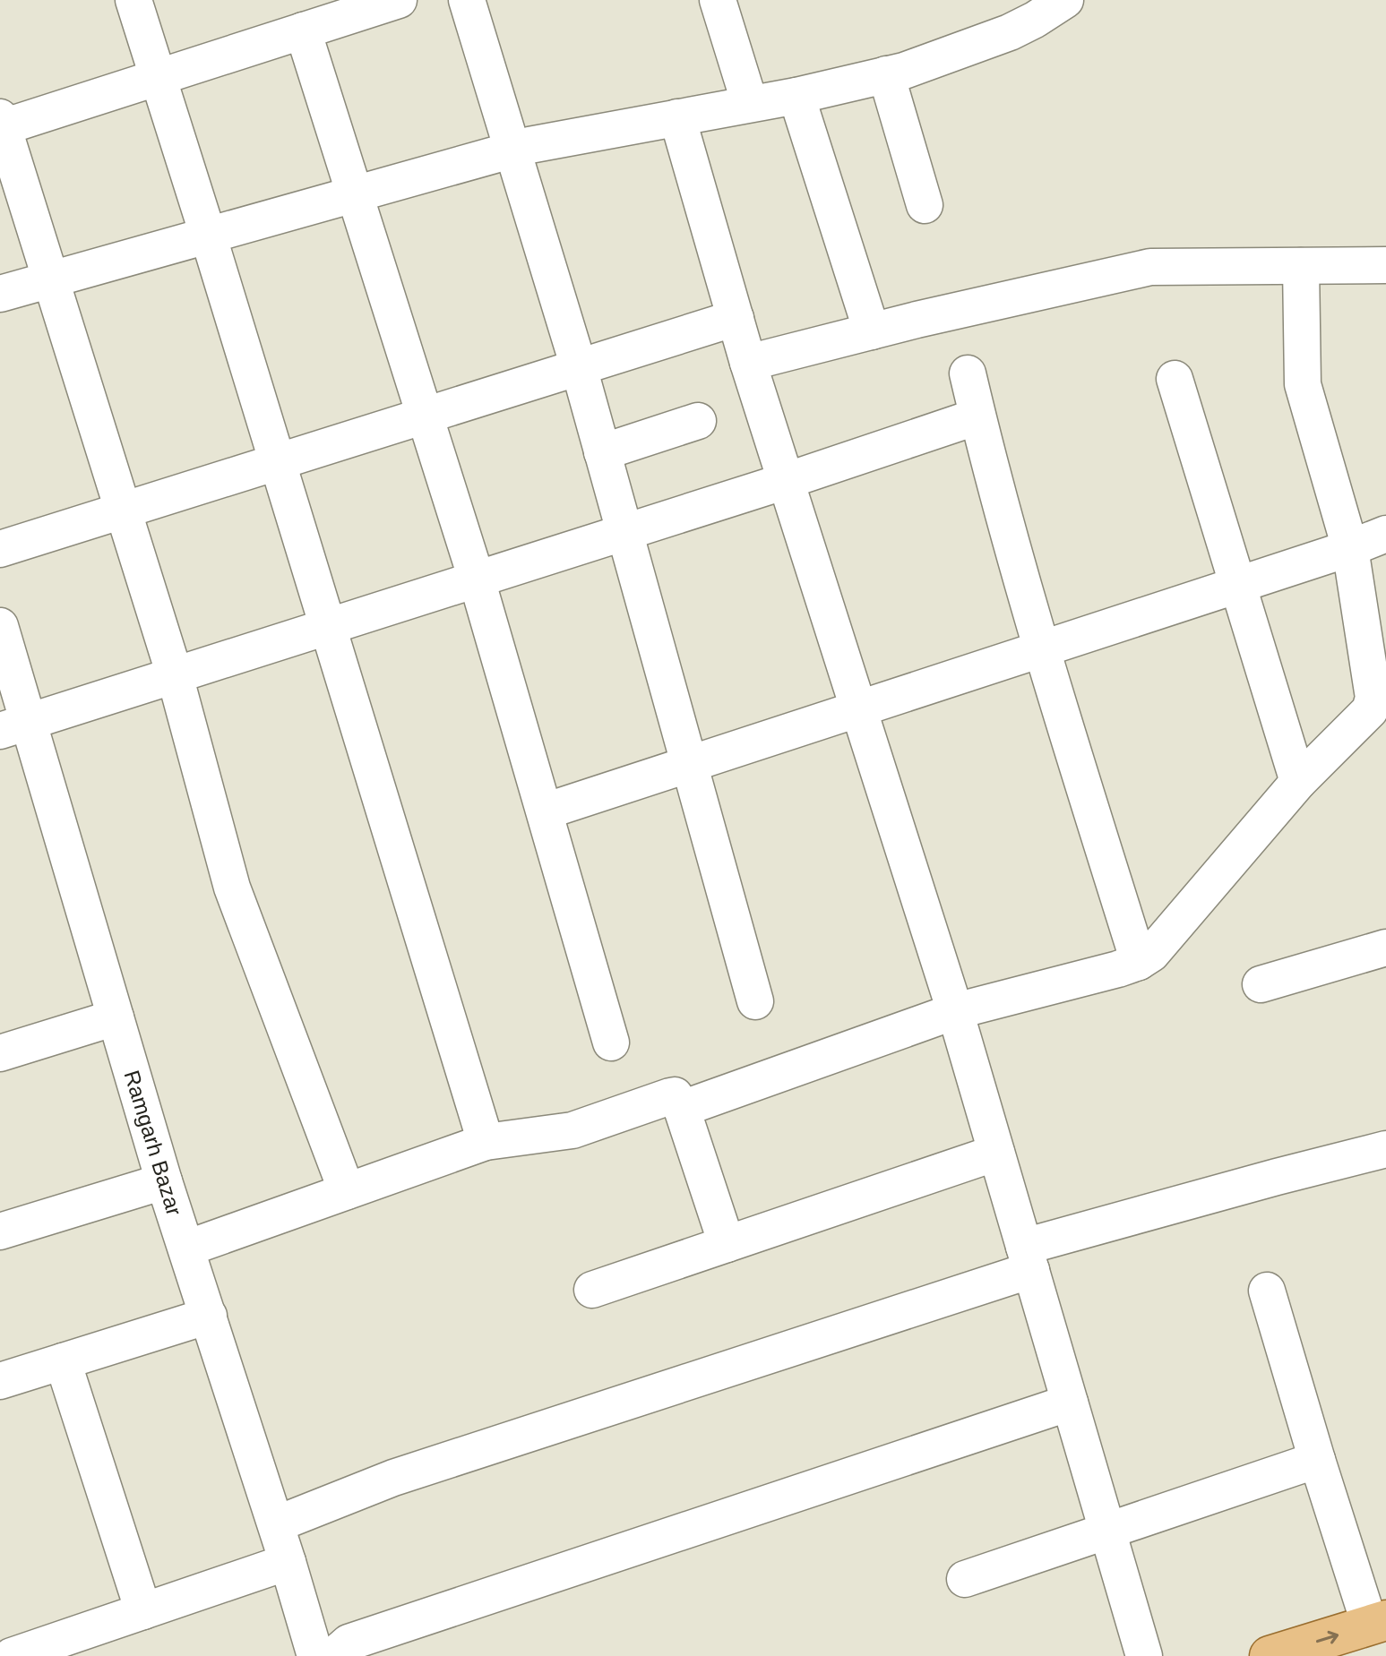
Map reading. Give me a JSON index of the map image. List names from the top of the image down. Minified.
{"streets":{"street":["Ramgarh Bazar"]}}
